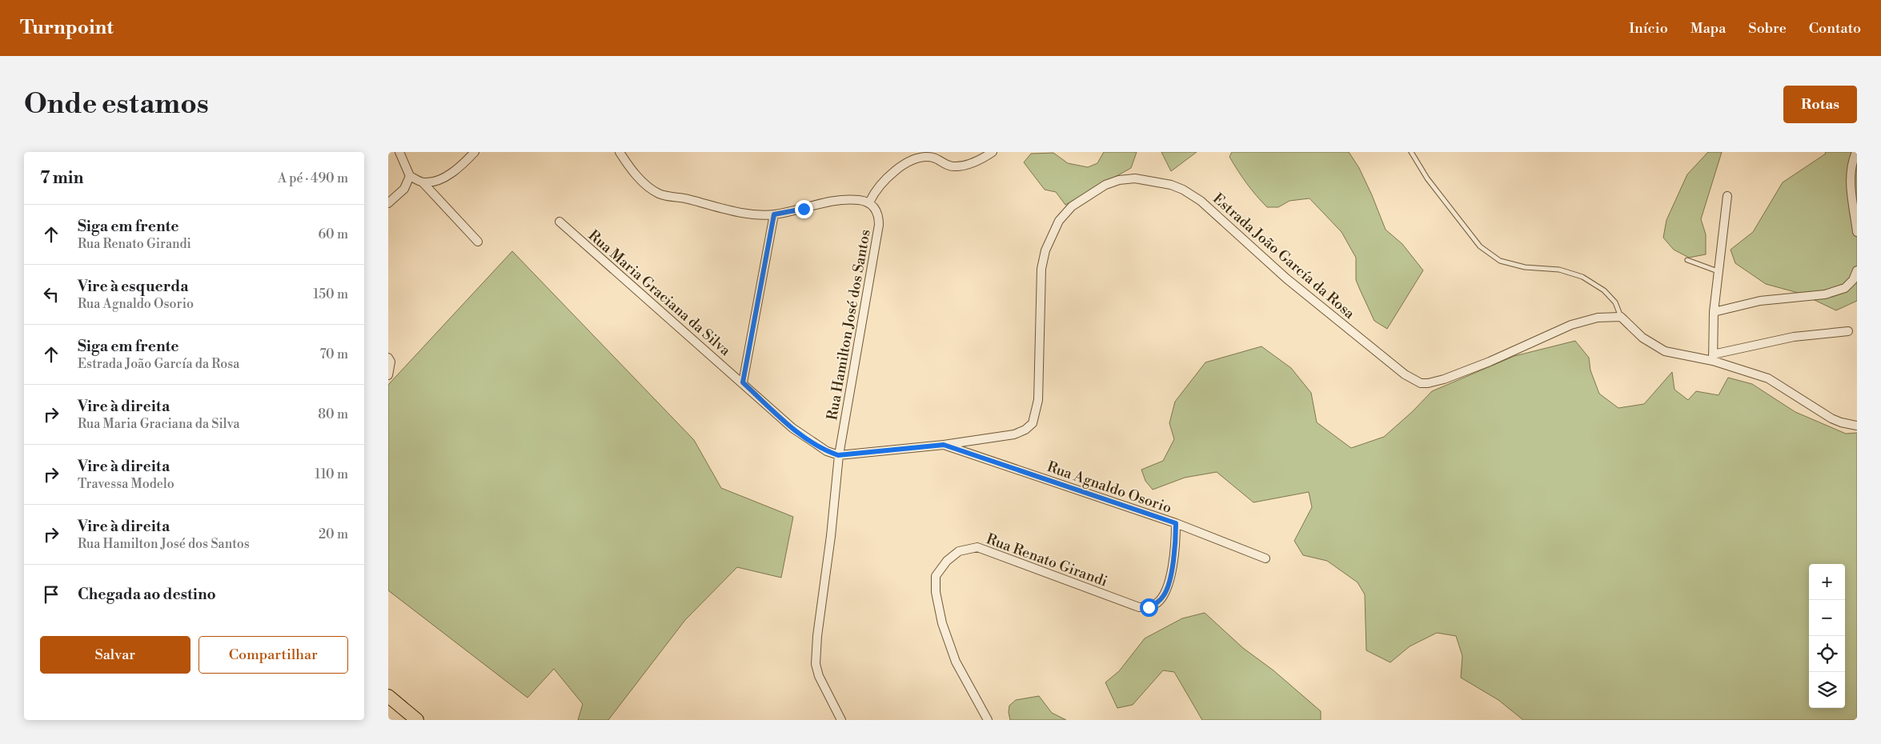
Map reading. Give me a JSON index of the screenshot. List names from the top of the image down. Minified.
{"streets":{"street":["Estrada João García da Rosa","Rua Maria Graciana da Silva","Rua Hamilton José dos Santos","Rua Agnaldo Osorio","Rua Renato Girandi"]},"crossings":[["Estrada João García da Rosa","Rua Maria Graciana da Silva"],["Estrada João García da Rosa","Rua Hamilton José dos Santos"],["Estrada João García da Rosa","Rua Agnaldo Osorio"],["Rua Maria Graciana da Silva","Rua Hamilton José dos Santos"],["Rua Agnaldo Osorio","Rua Renato Girandi"]],"page":{"header":"Turnpoint","nav":["Início","Mapa","Sobre","Contato"],"buttons":["Rotas",["Salvar","Compartilhar"]],"title":"Onde estamos","heading":["7 min","A pé · 490 m"],"list":[["Siga em frente","Rua Renato Girandi","60 m"],["Vire à esquerda","Rua Agnaldo Osorio","150 m"],["Siga em frente","Estrada João García da Rosa","70 m"],["Vire à direita","Rua Maria Graciana da Silva","80 m"],["Vire à direita","Travessa Modelo","110 m"],["Vire à direita","Rua Hamilton José dos Santos","20 m"],"Chegada ao destino"],"map_buttons":["+","−"]}}
